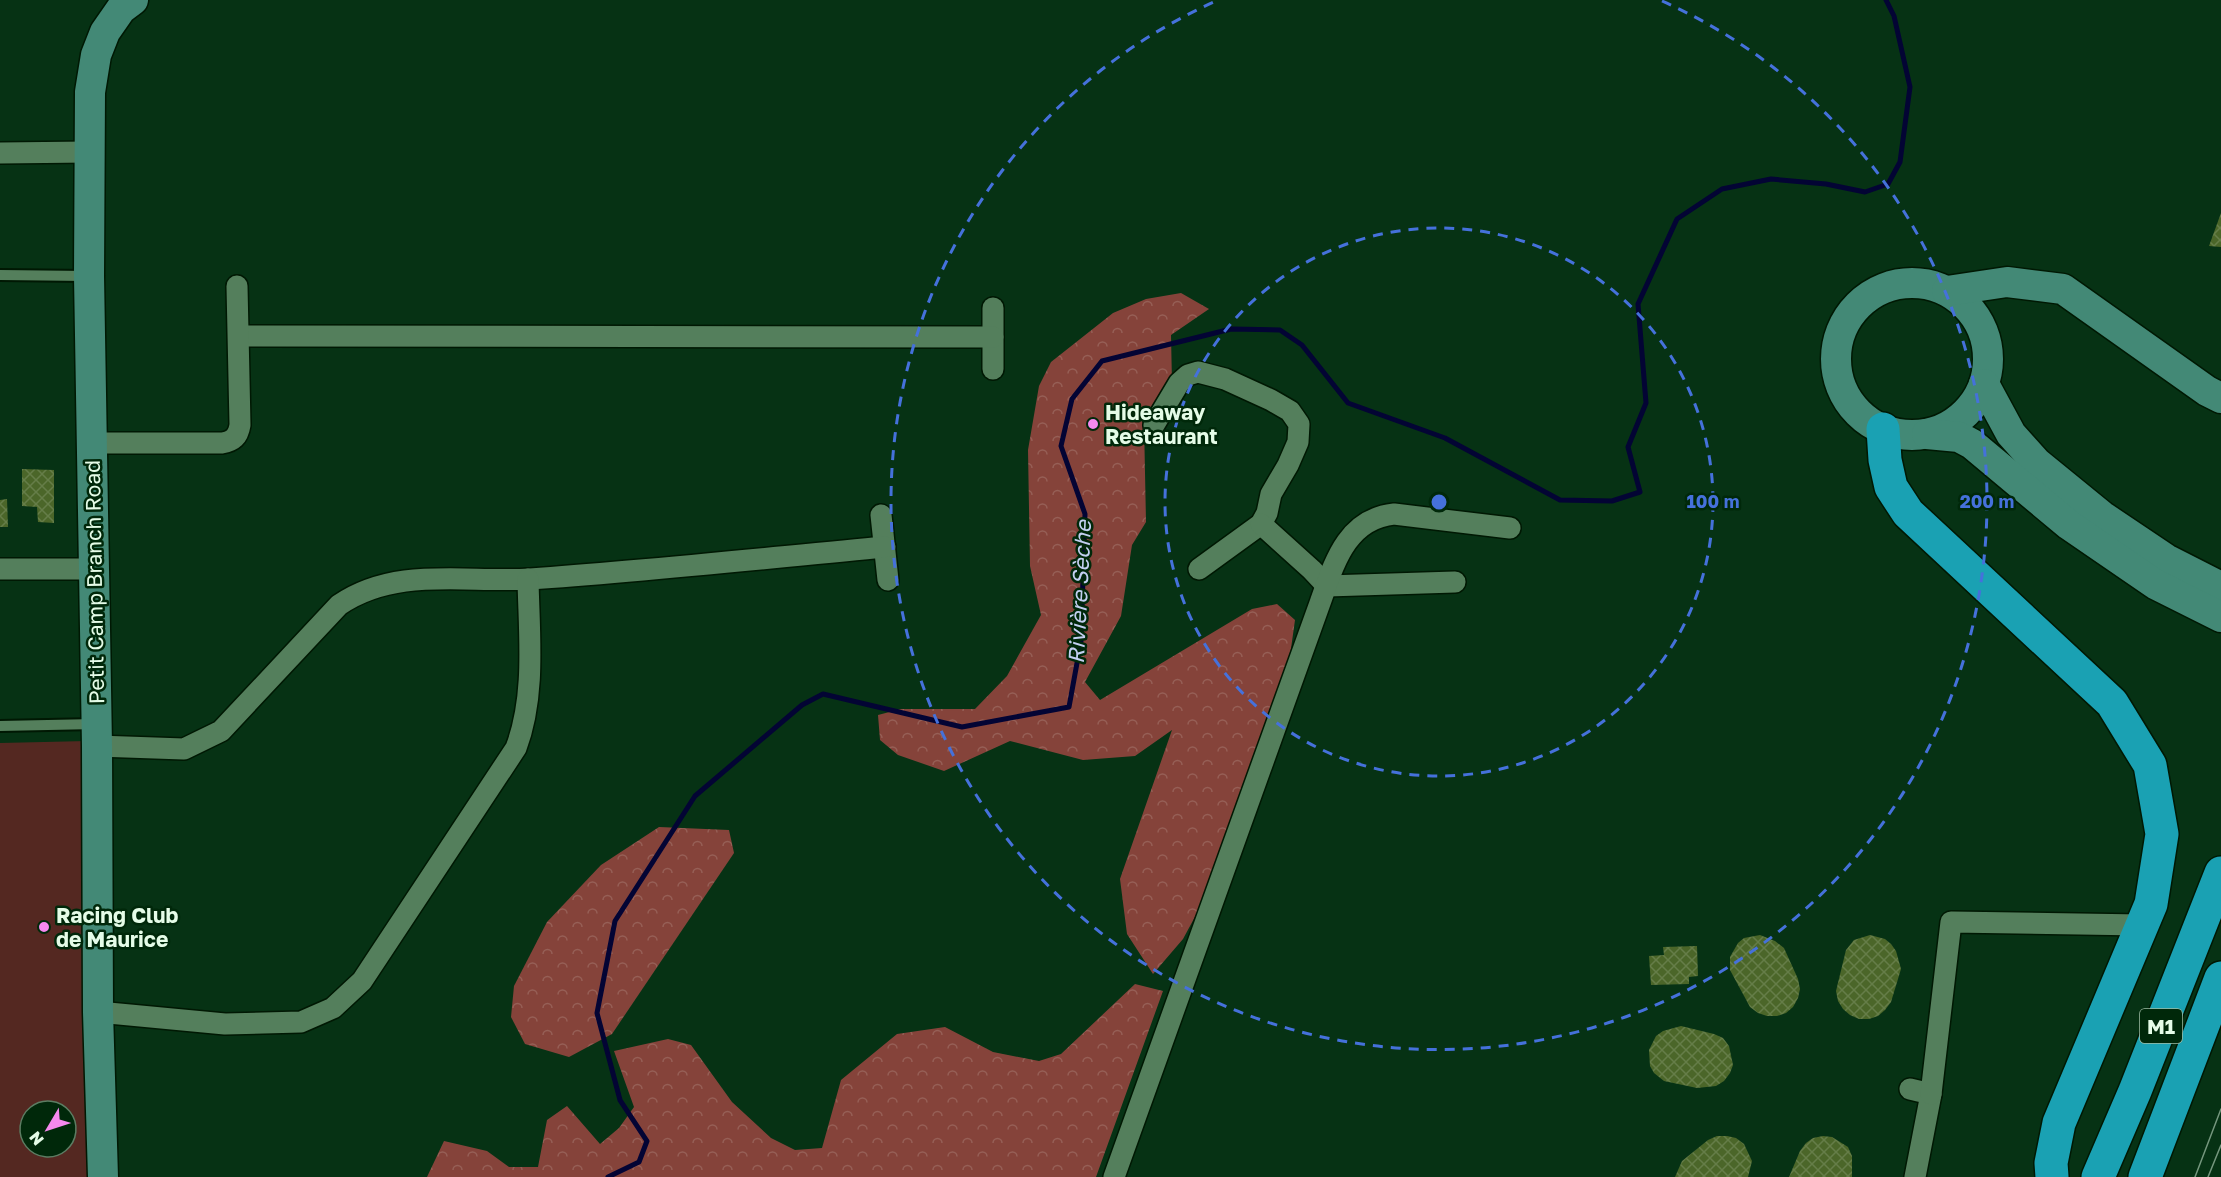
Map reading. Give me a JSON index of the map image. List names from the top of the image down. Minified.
{"streets":{"highway":["M1"],"main road":["Petit Camp Branch Road"]},"water":["Rivière Sèche"],"places":["Hideaway Restaurant","Racing Club de Maurice"],"north":"bottom left","rings":["100 m","200 m"]}
